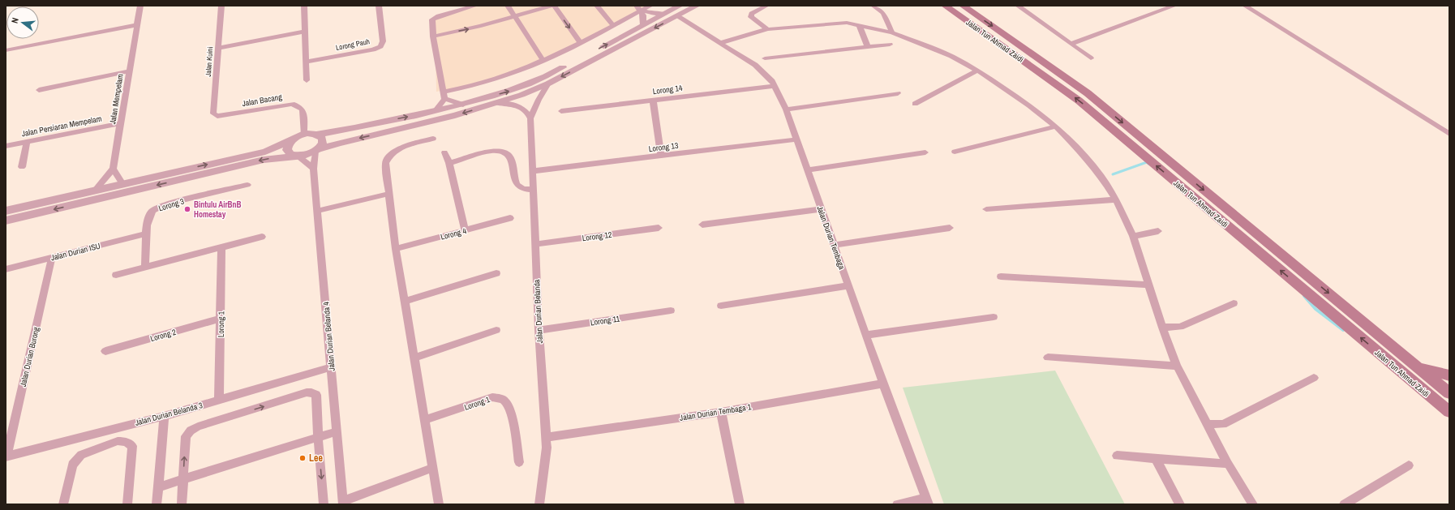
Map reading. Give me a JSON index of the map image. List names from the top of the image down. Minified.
{"streets":{"main road":["Jalan Tun Ahmad Zaidi"],"street":["Lorong Pauh","Jalan Kuini","Lorong 14","Jalan Mempelam","Jalan Bacang","Jalan Persiaran Mempelam","Lorong 13","Lorong 3","Lorong 4","Lorong 12","Jalan Durian Tembaga","Jalan Durian ISU","Jalan Durian Belanda","Lorong 11","Lorong 1","Lorong 2","Jalan Durian Belanda 4","Jalan Durian Burong","Jalan Durian Tembaga 1","Jalan Durian Belanda 3"]},"crossings":[["Jalan Kuini","Jalan Bacang"],["Lorong 14","Jalan Durian Tembaga"],["Jalan Mempelam","Jalan Persiaran Mempelam"],["Lorong 13","Jalan Durian Tembaga"],["Lorong 13","Jalan Durian Belanda"],["Lorong 3","Jalan Durian ISU"],["Lorong 12","Jalan Durian Belanda"],["Jalan Durian Tembaga","Jalan Durian Tembaga 1"],["Jalan Durian ISU","Jalan Durian Burong"],["Jalan Durian Belanda","Lorong 11"],["Jalan Durian Belanda","Jalan Durian Tembaga 1"],["Lorong 1","Lorong 2"],["Lorong 1","Jalan Durian Belanda 3"],["Jalan Durian Belanda 4","Jalan Durian Belanda 3"],["Jalan Durian Burong","Jalan Durian Belanda 3"]],"places":["Bintulu AirBnB Homestay","Lee"],"north":"left"}
